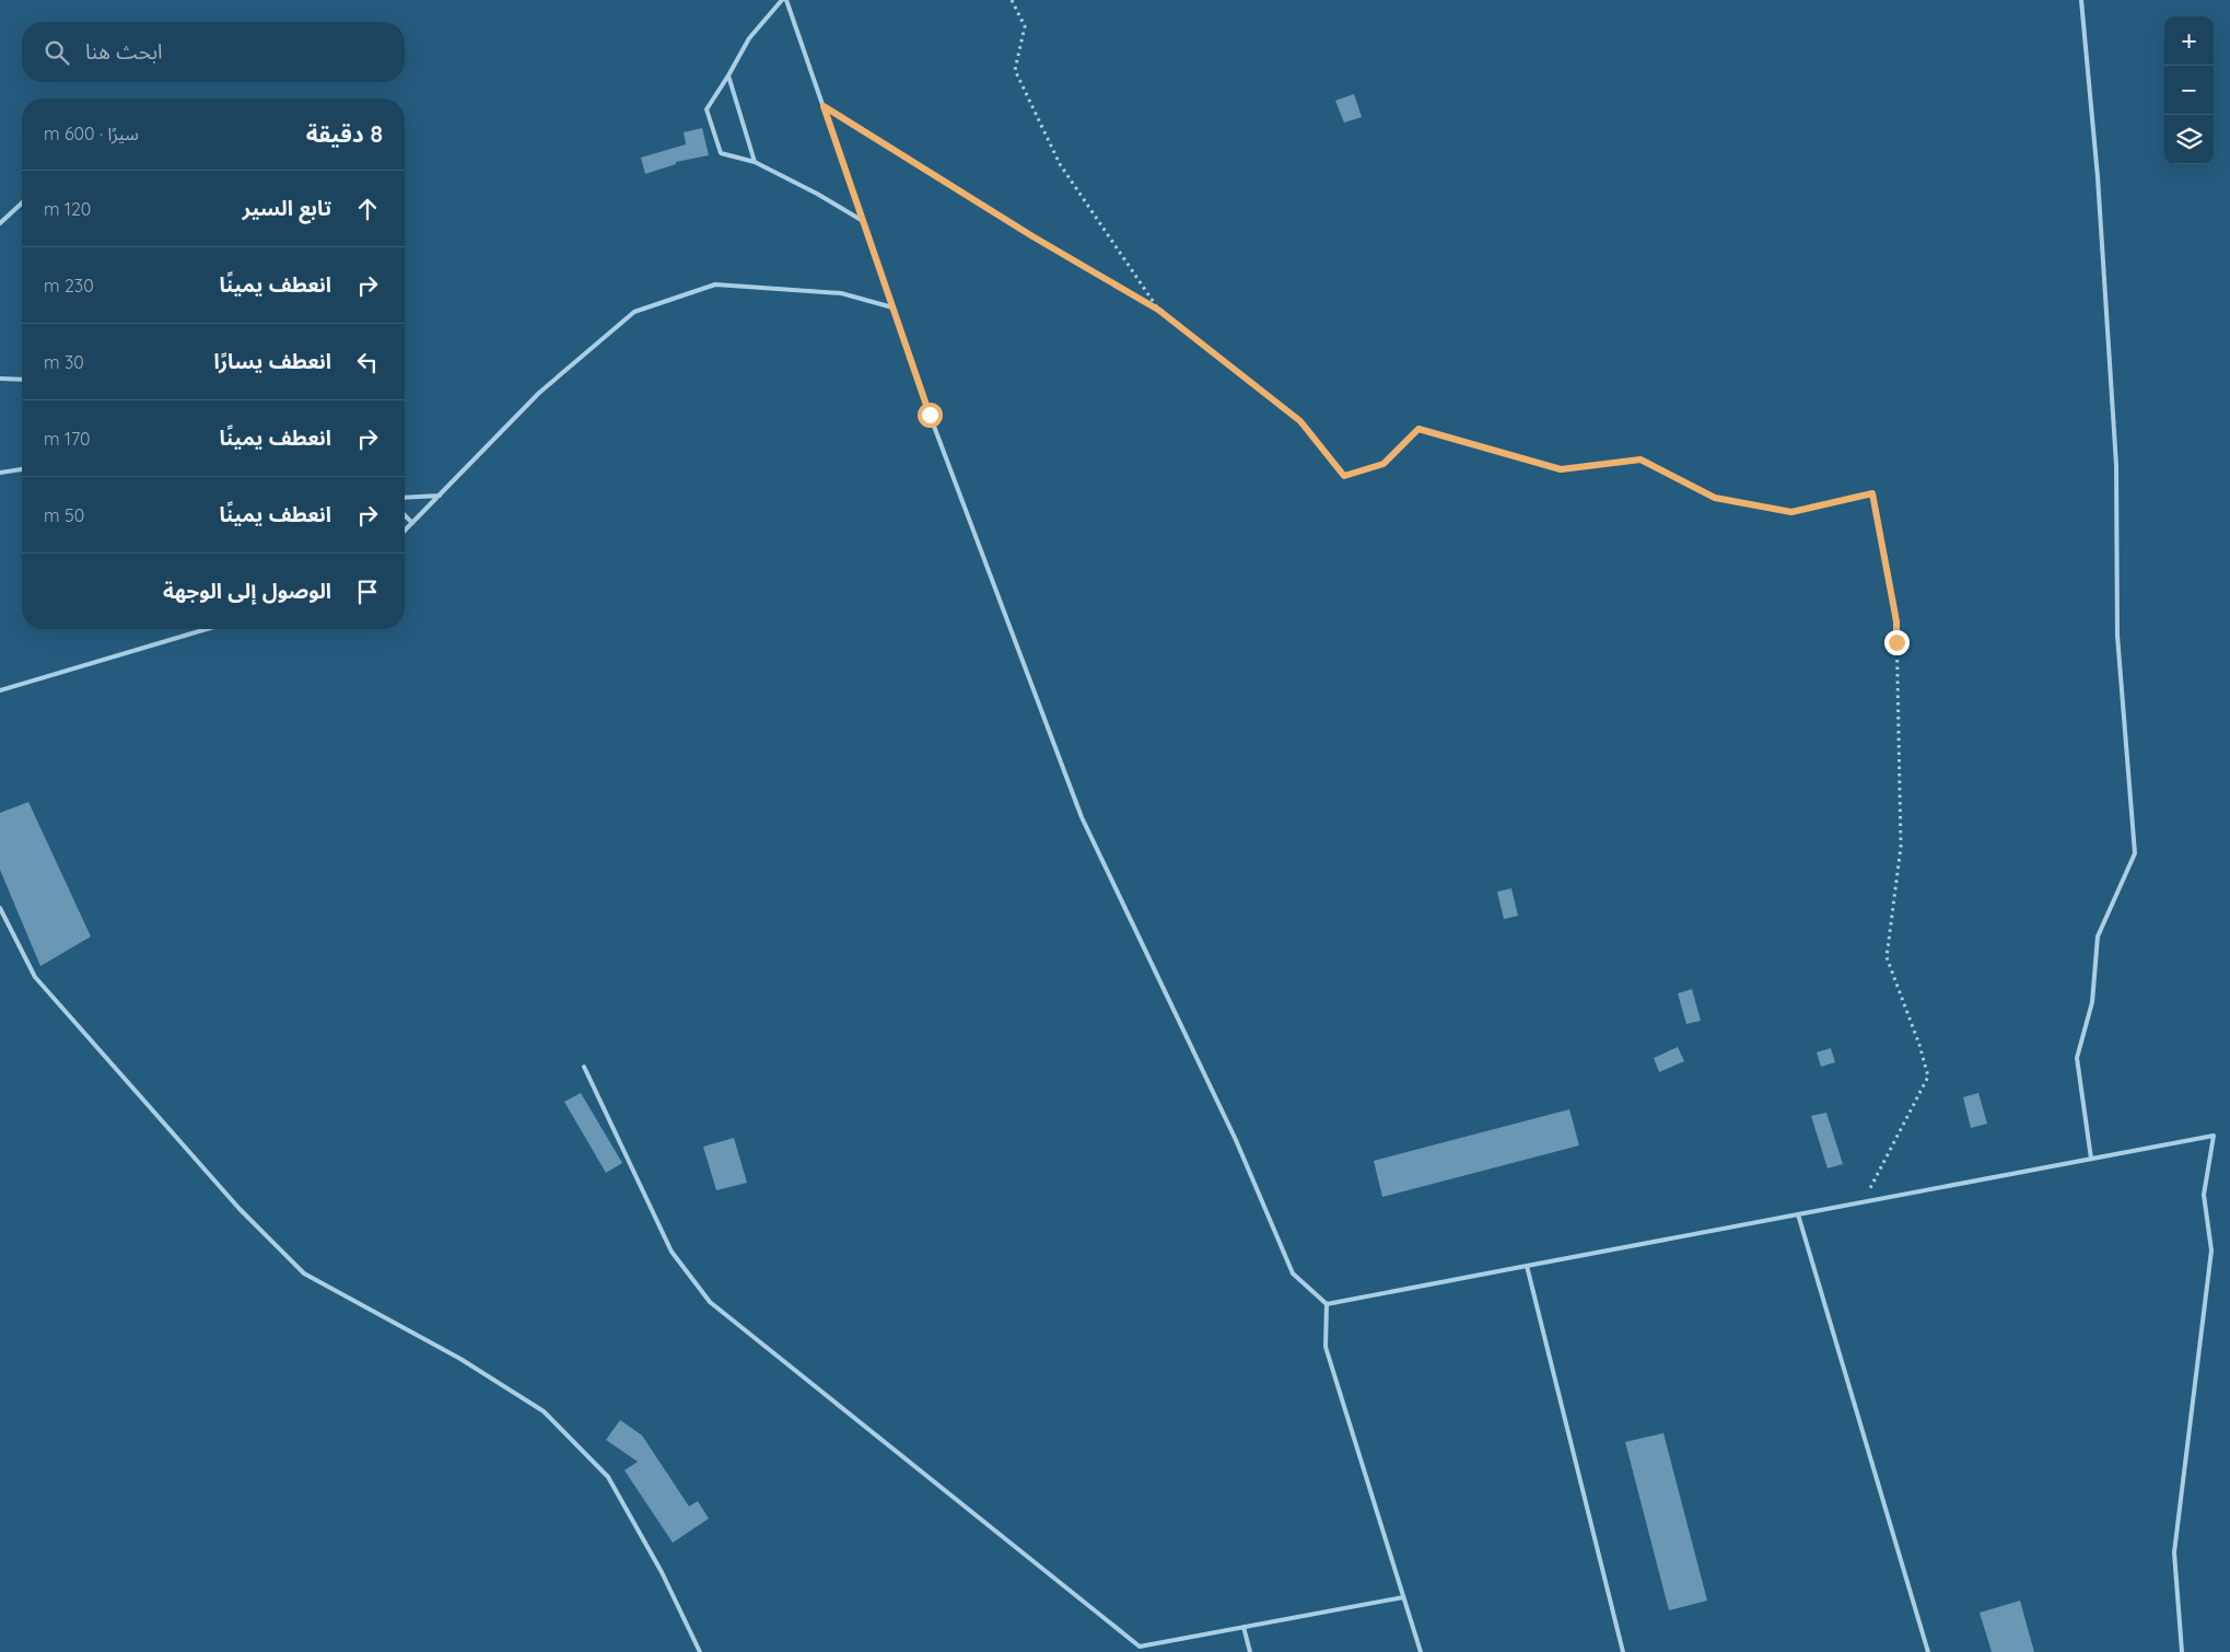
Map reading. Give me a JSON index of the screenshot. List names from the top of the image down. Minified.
{"page":{"map_buttons":["+","−"],"search":"ابحث هنا","heading":["8 دقيقة","سيرًا · 600 m"],"list":[["تابع السير","120 m"],["انعطف يمينًا","230 m"],["انعطف يسارًا","30 m"],["انعطف يمينًا","170 m"],["انعطف يمينًا","50 m"],"الوصول إلى الوجهة"]}}
